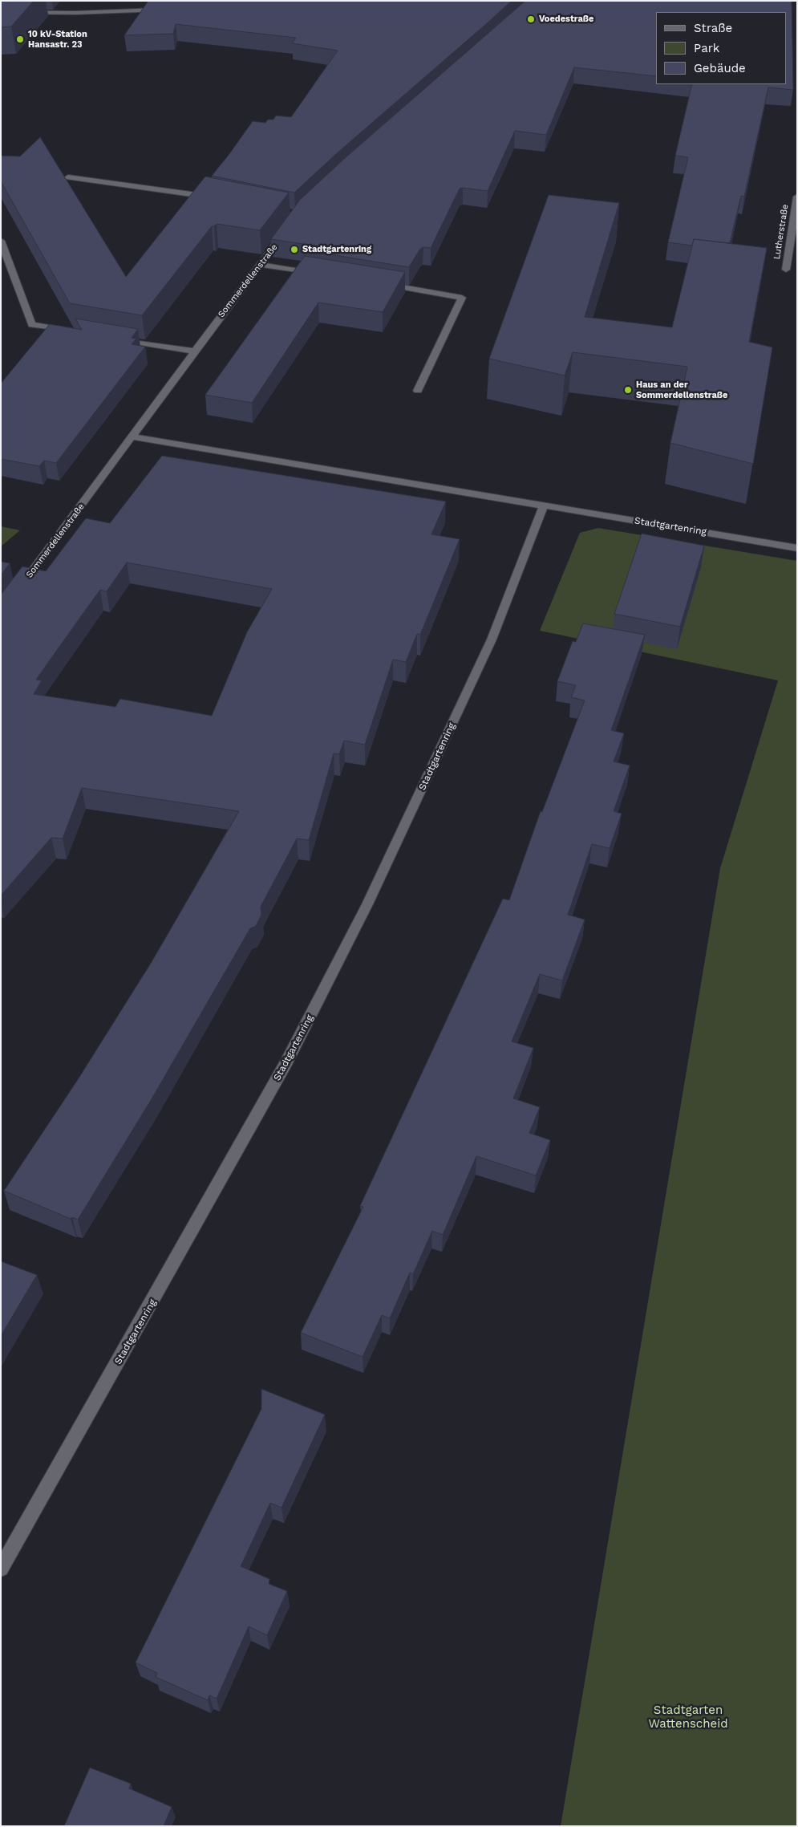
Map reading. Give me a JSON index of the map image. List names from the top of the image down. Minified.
{"streets":{"street":["Lutherstraße","Sommerdellenstraße","Stadtgartenring"]},"crossings":[["Sommerdellenstraße","Stadtgartenring"]],"parks":["Stadtgarten Wattenscheid"],"places":["Voedestraße","10 kV-Station Hansastr. 23","Stadtgartenring","Haus an der Sommerdellenstraße"],"legend":["Straße","Park","Gebäude"]}
